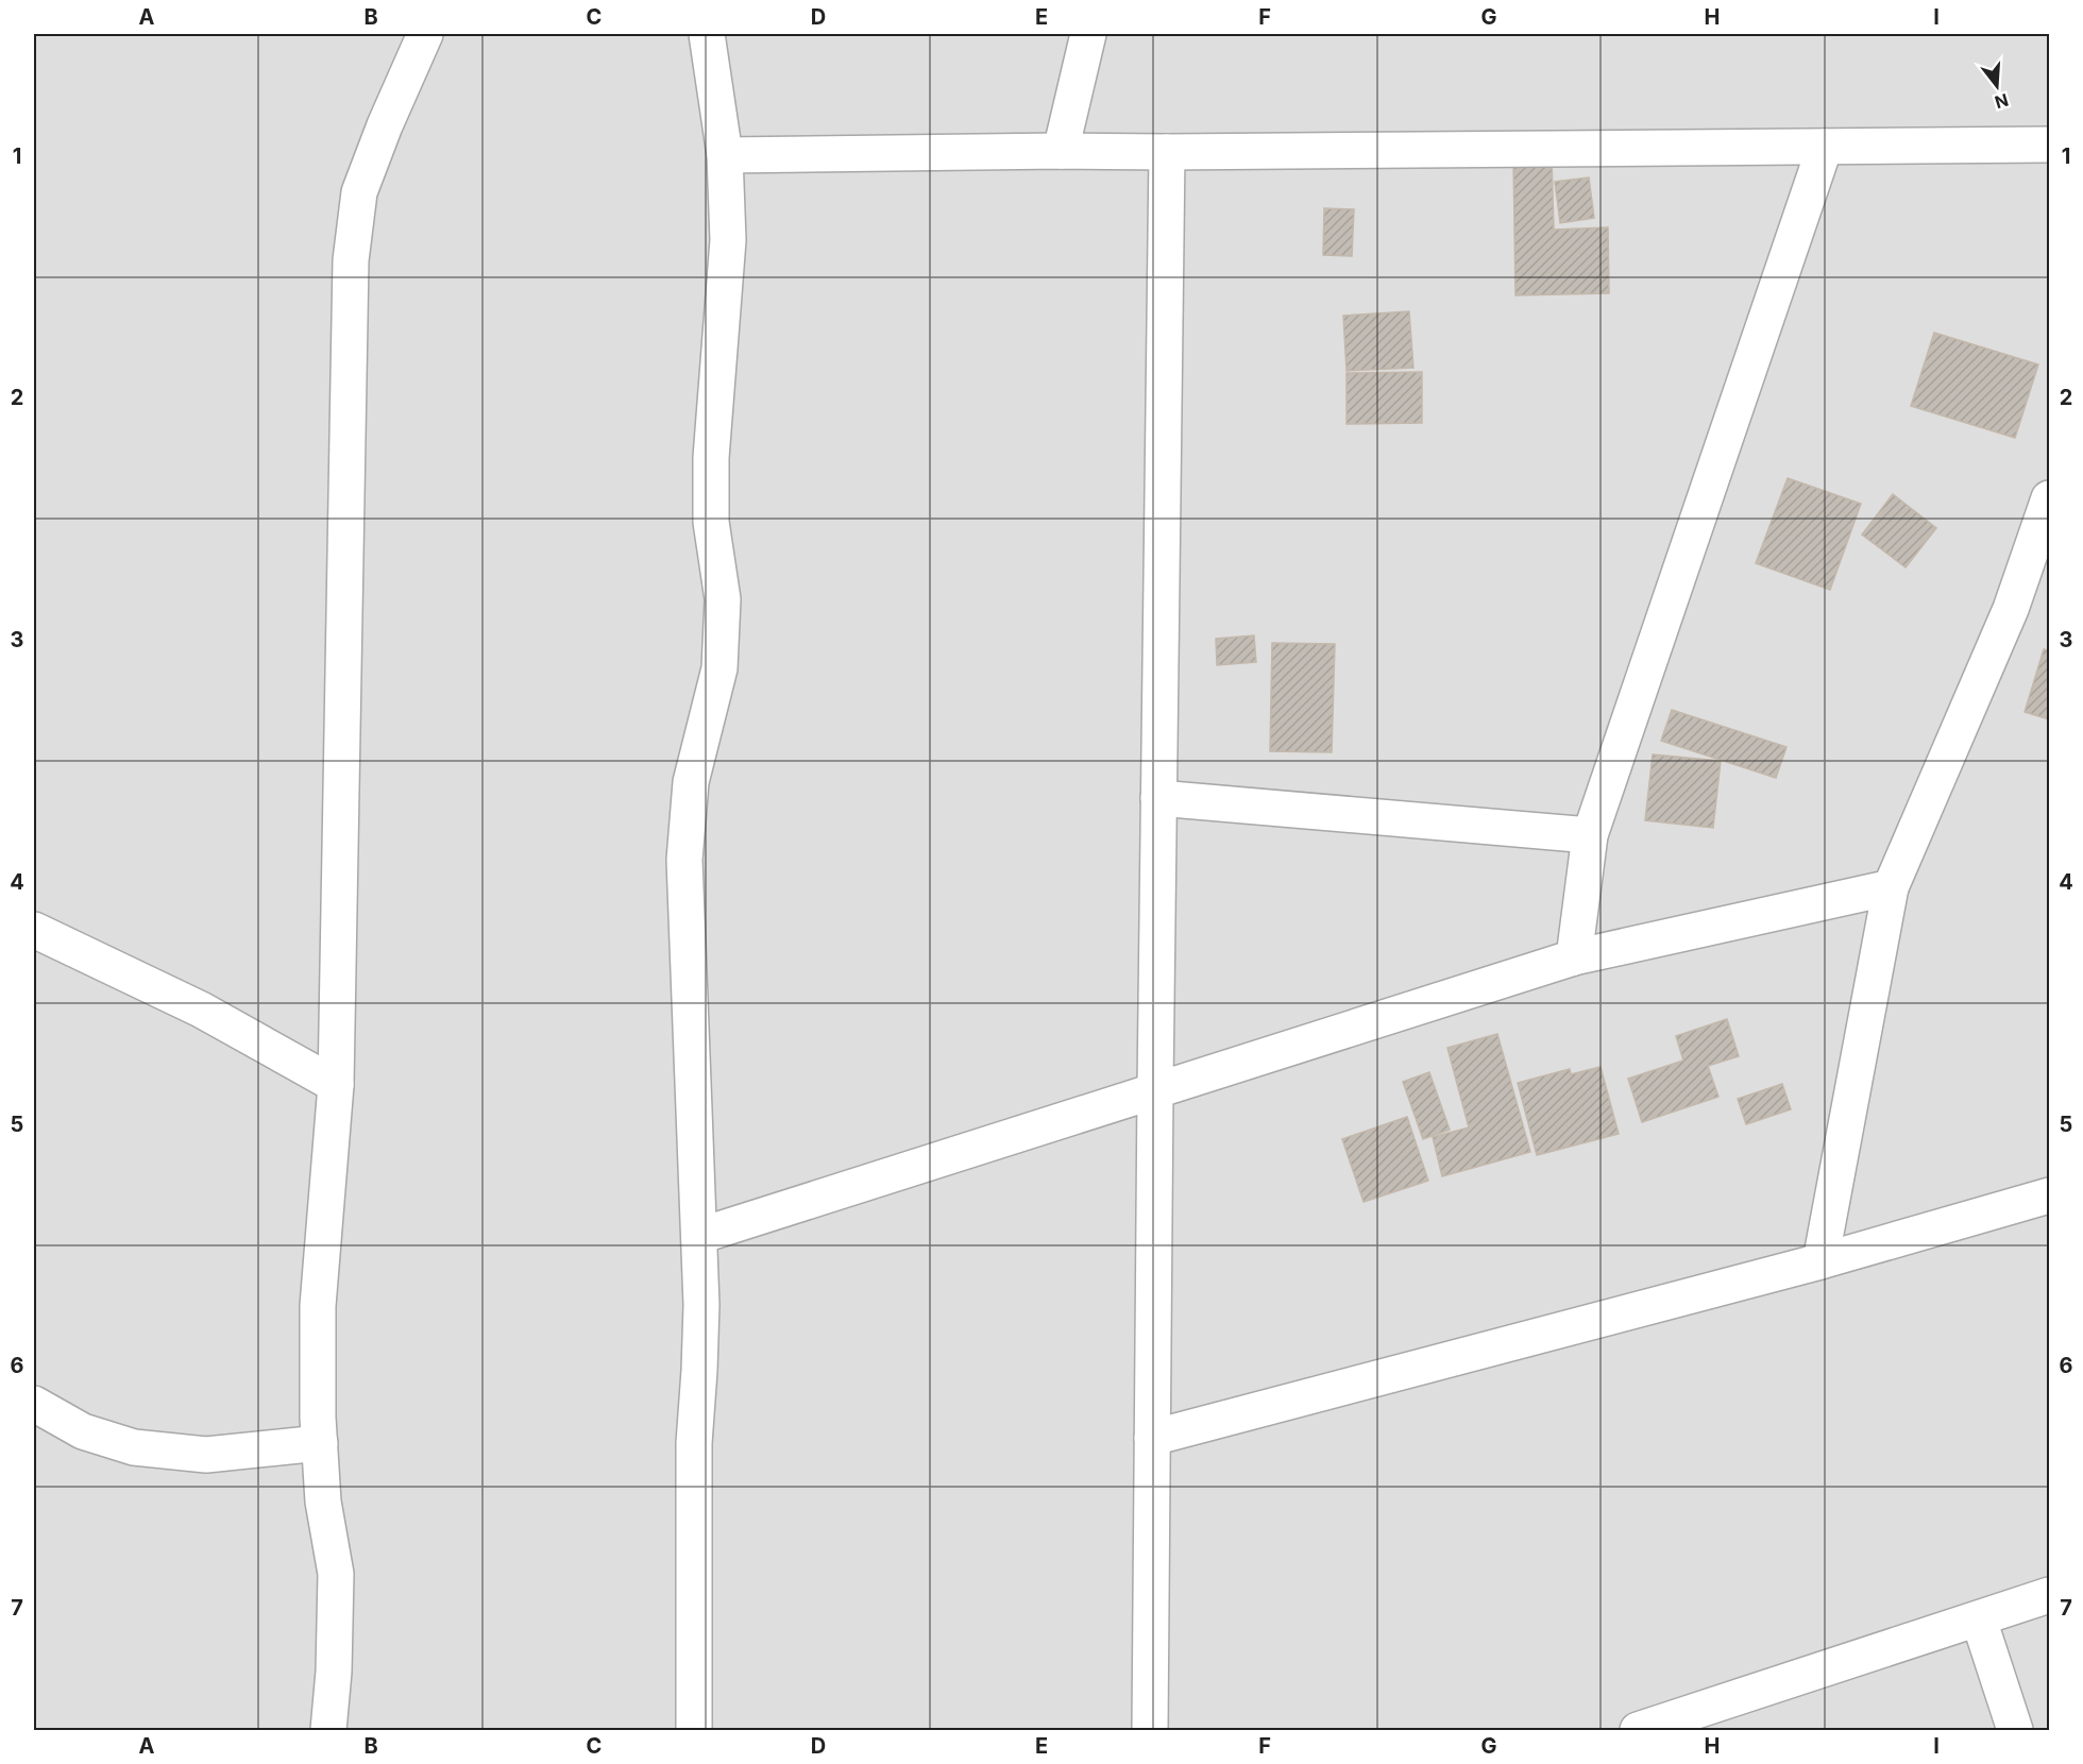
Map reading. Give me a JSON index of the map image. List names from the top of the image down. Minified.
{"north":"bottom","grid":{"columns":["A","B","C","D","E","F","G","H","I"],"rows":["1","2","3","4","5","6","7"]}}
